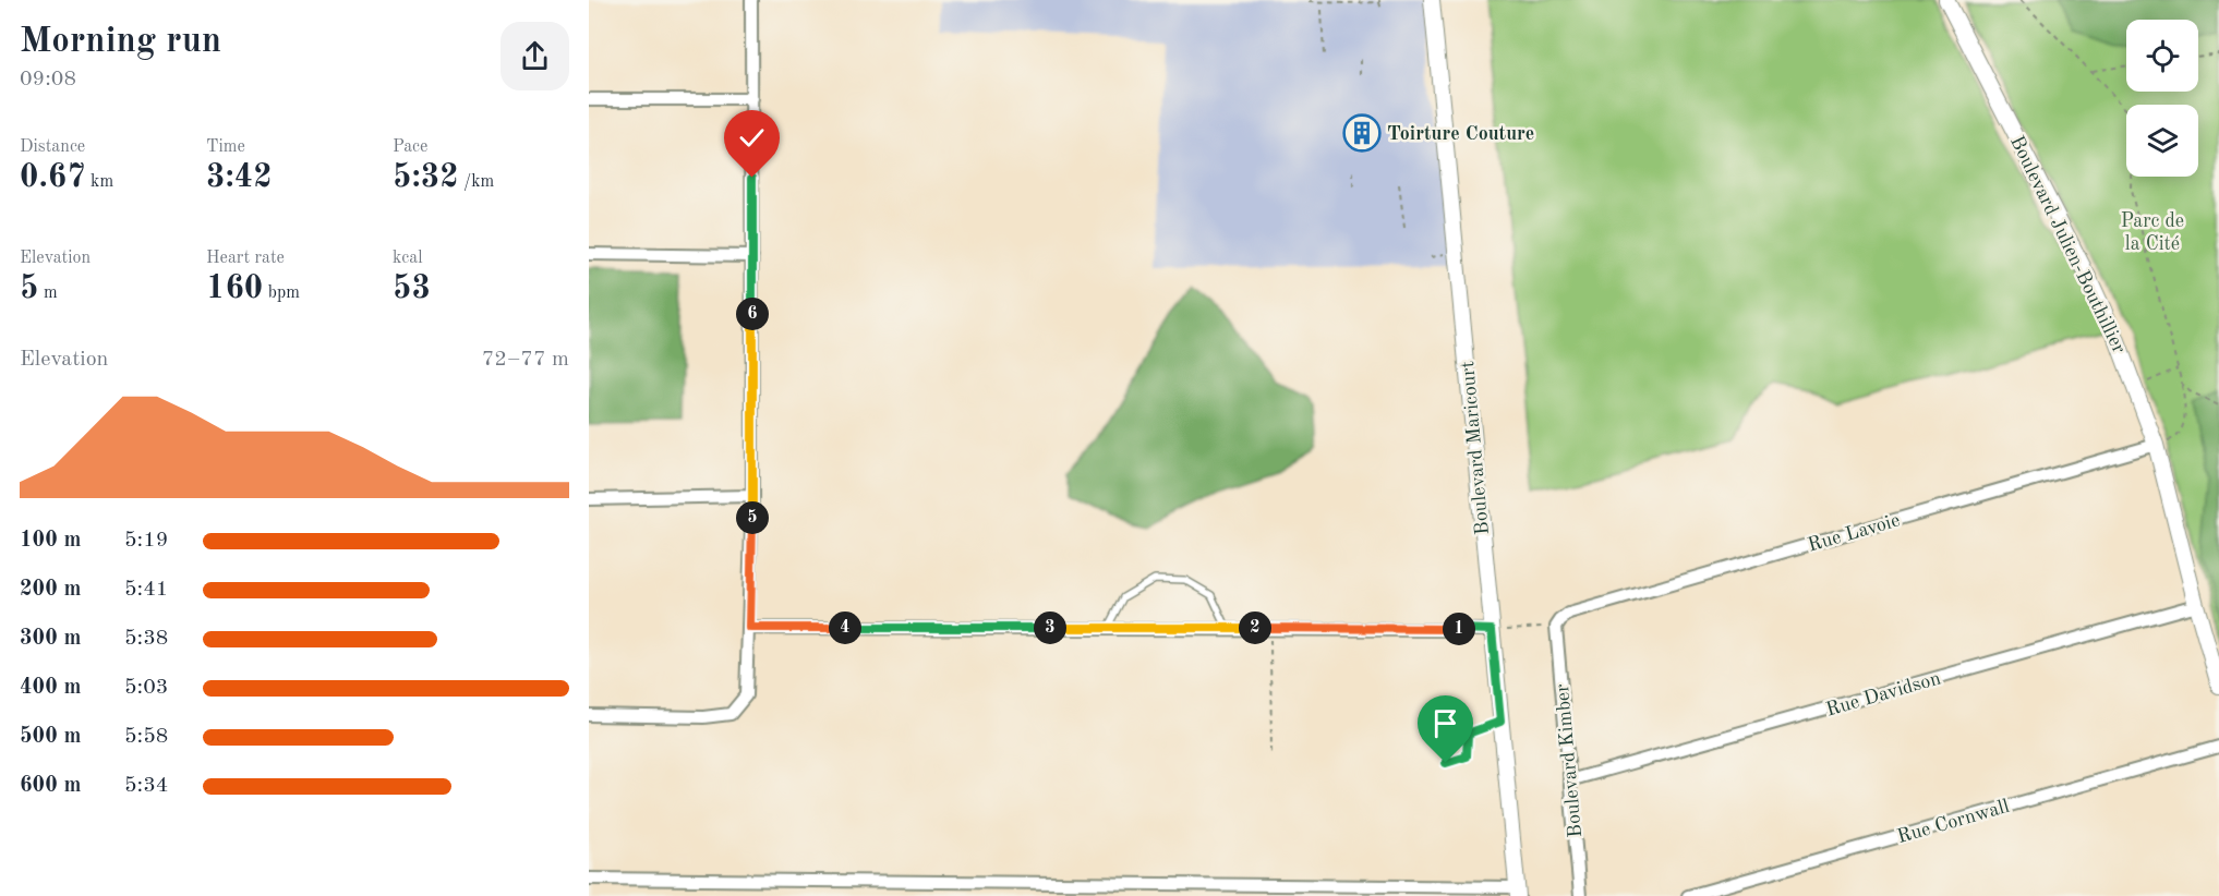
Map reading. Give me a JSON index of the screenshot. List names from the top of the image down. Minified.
{"streets":{"street":["Boulevard Julien-Bouthillier","Boulevard Maricourt","Rue Lavoie","Rue Davidson","Boulevard Kimber","Rue Cornwall"]},"crossings":[["Boulevard Julien-Bouthillier","Rue Lavoie"],["Boulevard Julien-Bouthillier","Rue Davidson"],["Rue Lavoie","Boulevard Kimber"],["Rue Davidson","Boulevard Kimber"]],"parks":["Parc de la Cité"],"places":{"building":["Toirture Couture"]},"page":{"heading":["Morning run","09:08"],"stats":[["Distance","0.67 km"],["Time","3:42"],["Pace","5:32 /km"],["Elevation","5 m"],["Heart rate","160 bpm"],["kcal","53"]],"pins":["6","5","2","3","4","1"],"chart":["Elevation","72–77 m"],"list":[{"name":"100 m","note":"5:19"},{"name":"200 m","note":"5:41"},{"name":"300 m","note":"5:38"},{"name":"400 m","note":"5:03"},{"name":"500 m","note":"5:58"},{"name":"600 m","note":"5:34"}]}}
